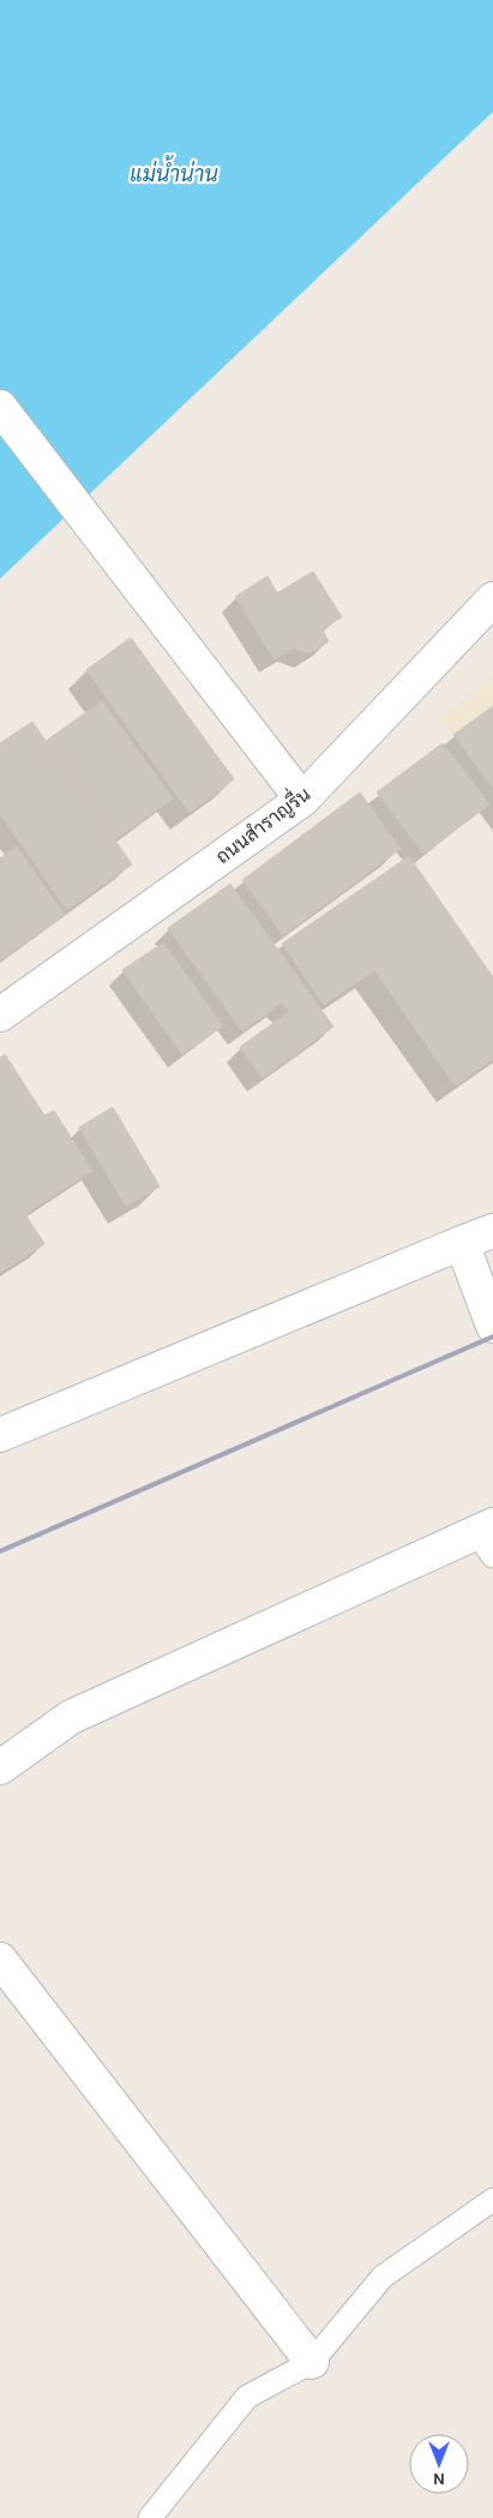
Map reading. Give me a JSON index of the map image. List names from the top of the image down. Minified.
{"streets":{"street":["ถนนสำราญรื่น"]},"water":["แม่น้ำน่าน"],"north":"bottom"}
